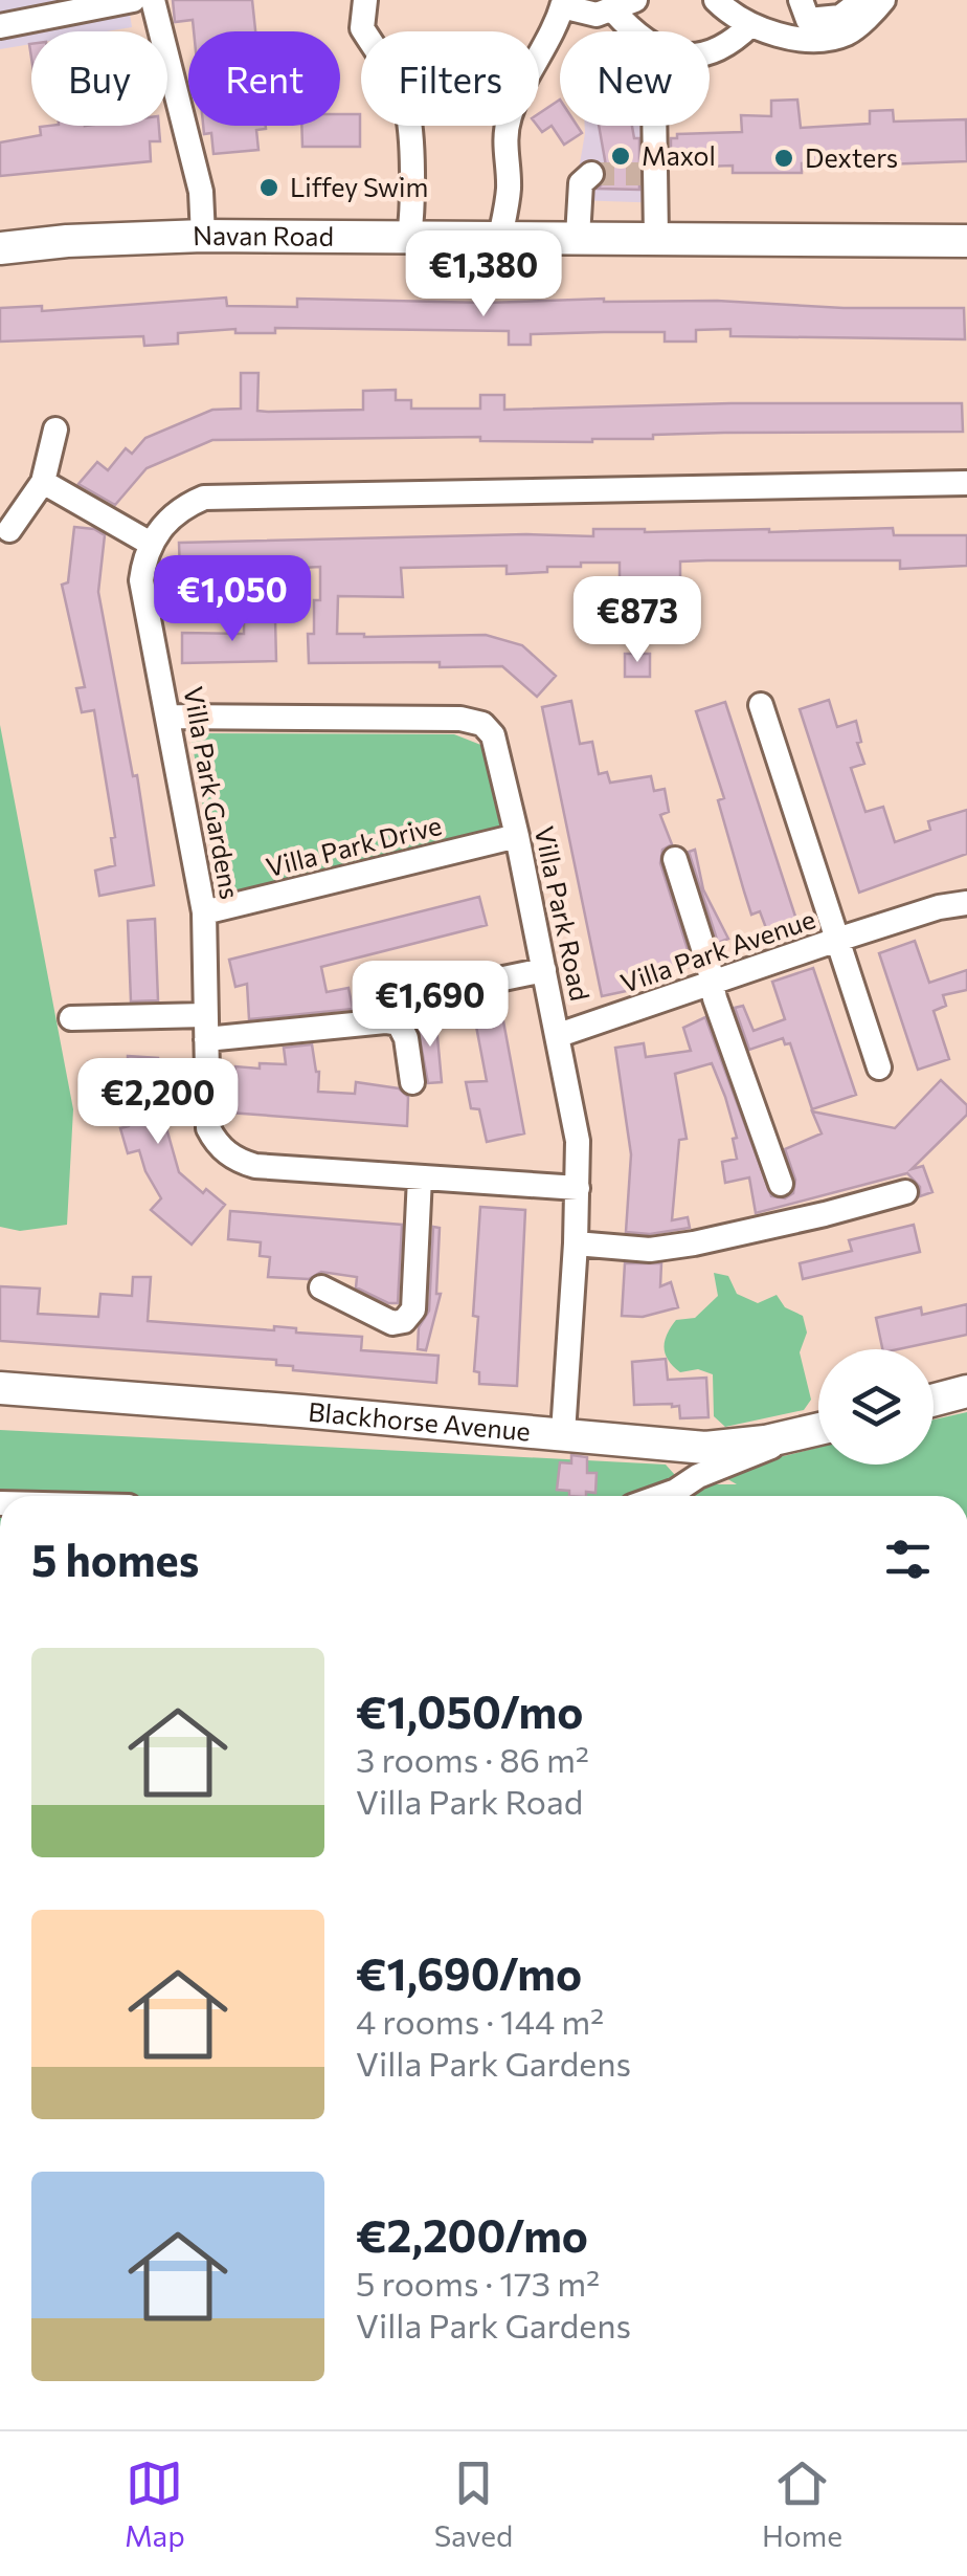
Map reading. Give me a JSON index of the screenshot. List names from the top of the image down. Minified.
{"streets":{"main road":["Navan Road","Blackhorse Avenue"],"street":["Villa Park Gardens","Villa Park Drive","Villa Park Road","Villa Park Avenue"]},"crossings":[["Villa Park Gardens","Villa Park Drive"],["Villa Park Gardens","Villa Park Road"],["Villa Park Drive","Villa Park Road"],["Villa Park Road","Villa Park Avenue"],["Villa Park Road","Blackhorse Avenue"]],"places":["Maxol","Dexters","Liffey Swim"],"page":{"chip":["Buy","Rent","Filters","New"],"price":["€1,380","€1,050","€873","€1,690","€2,200"],"heading":"5 homes","list":[{"name":"€1,050/mo","note":"3 rooms · 86 m² · Villa Park Road"},{"name":"€1,690/mo","note":"4 rooms · 144 m² · Villa Park Gardens"},{"name":"€2,200/mo","note":"5 rooms · 173 m² · Villa Park Gardens"}],"tabs":["Map","Saved","Home"]}}
